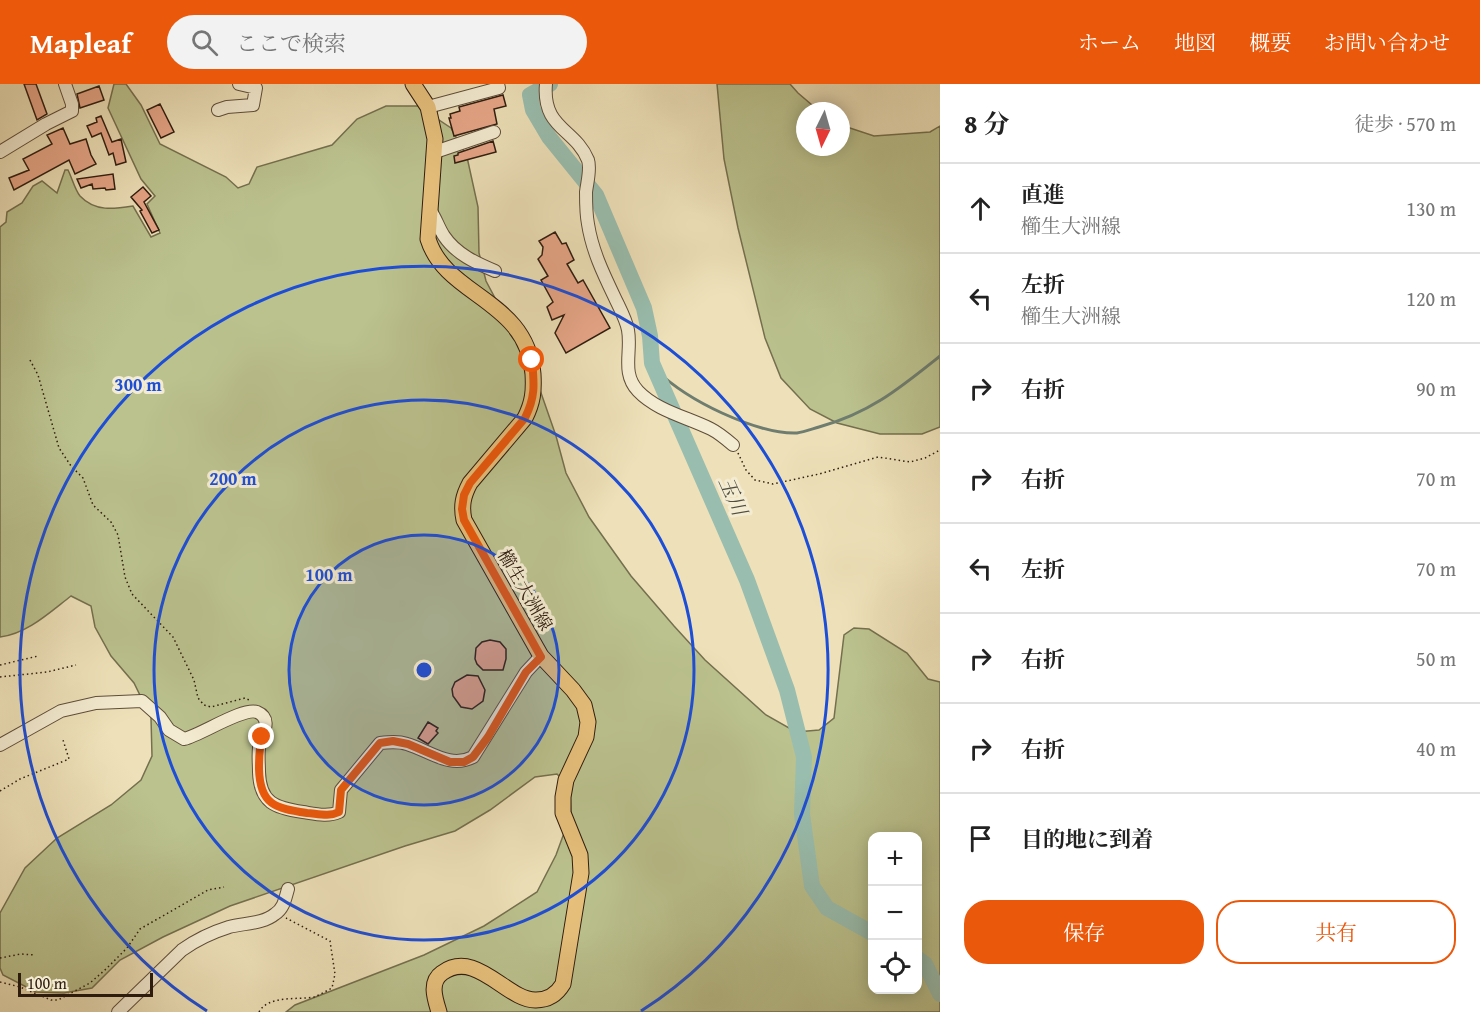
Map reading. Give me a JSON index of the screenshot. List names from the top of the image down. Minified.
{"streets":{"main road":["櫛生大洲線"]},"water":["玉川"],"scale_bar":"100 m","north":"bottom","page":{"header":"Mapleaf","search":"ここで検索","nav":["ホーム","地図","概要","お問い合わせ"],"heading":["8 分","徒歩 · 570 m"],"list":[["直進","櫛生大洲線","130 m"],["左折","櫛生大洲線","120 m"],["右折","90 m"],["右折","70 m"],["左折","70 m"],["右折","50 m"],["右折","40 m"],"目的地に到着"],"map_buttons":["+","−"],"buttons":["保存","共有"],"scale":"100 m"},"rings":["300 m","200 m","100 m"]}
